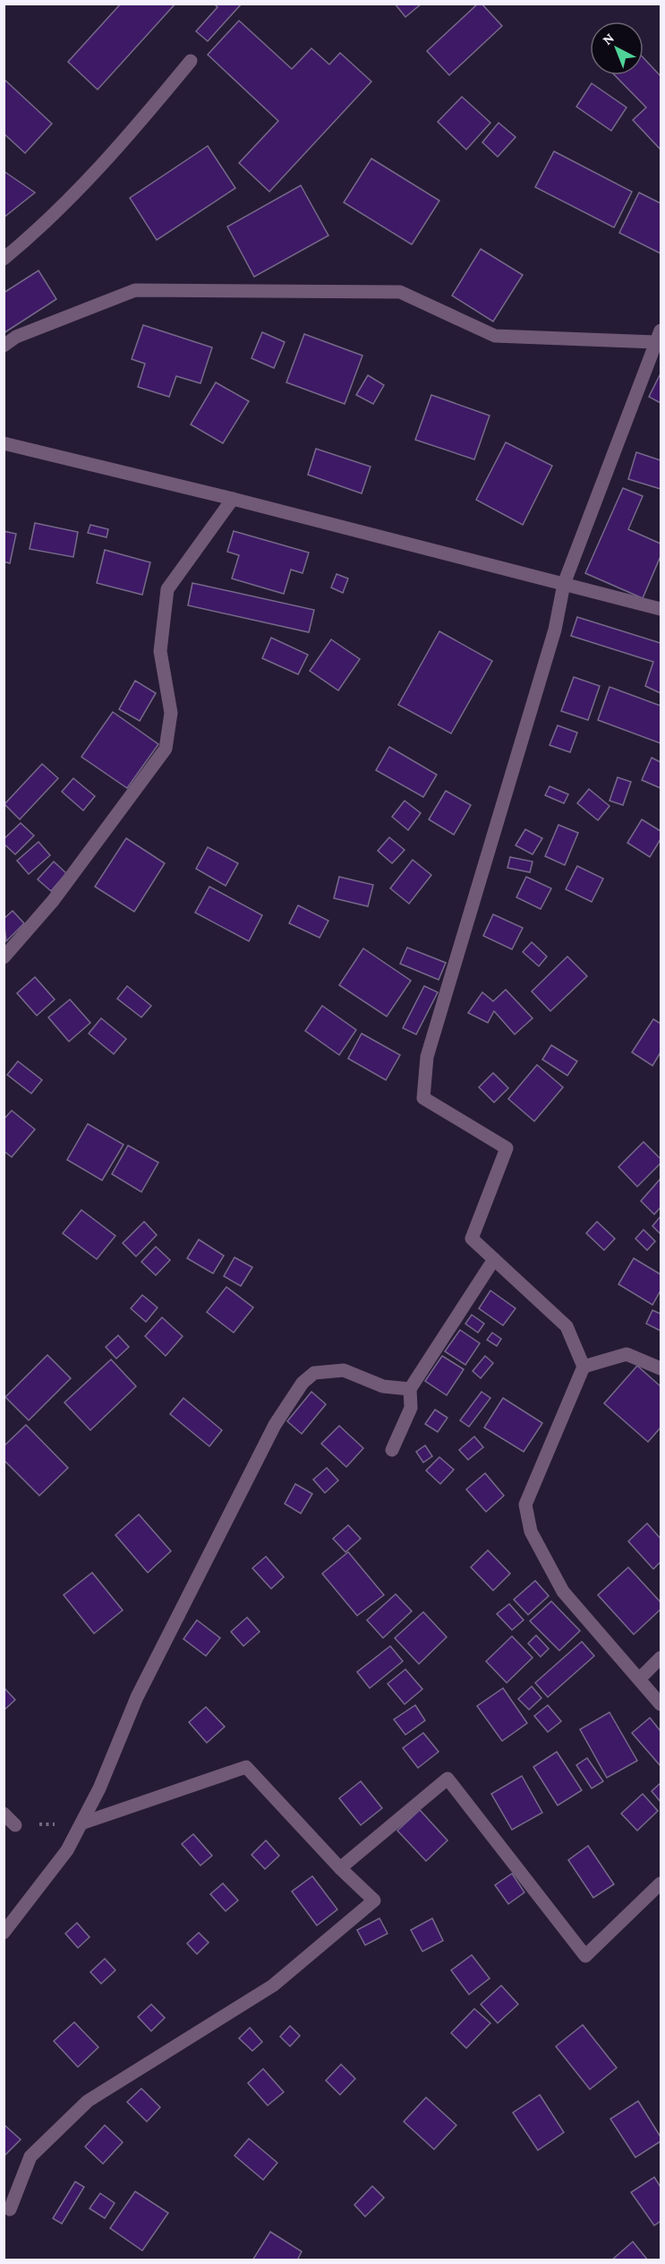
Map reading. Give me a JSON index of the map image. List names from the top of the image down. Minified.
{"north":"top left"}
